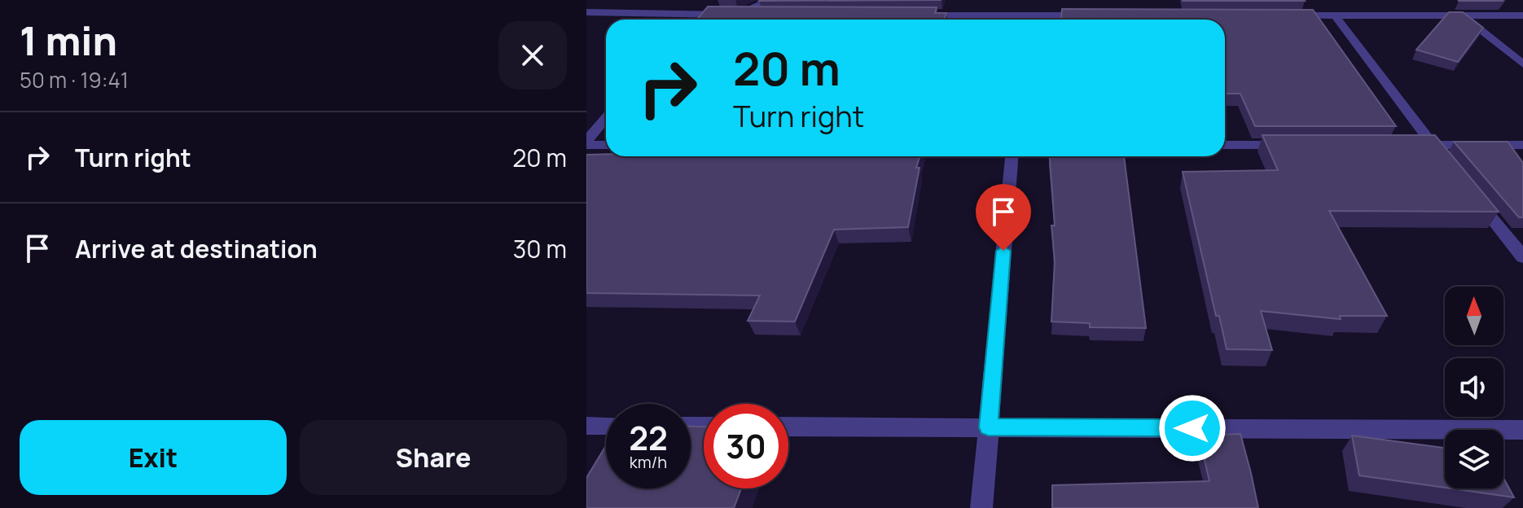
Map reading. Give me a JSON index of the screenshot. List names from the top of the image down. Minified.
{"north":"top","page":{"heading":["1 min","50 m · 19:41"],"turn":["20 m","Turn right"],"list":[{"name":"Turn right","value":"20 m"},{"name":"Arrive at destination","value":"30 m"}],"speed":"22 km/h","limit":"30","buttons":["Exit","Share"]}}
